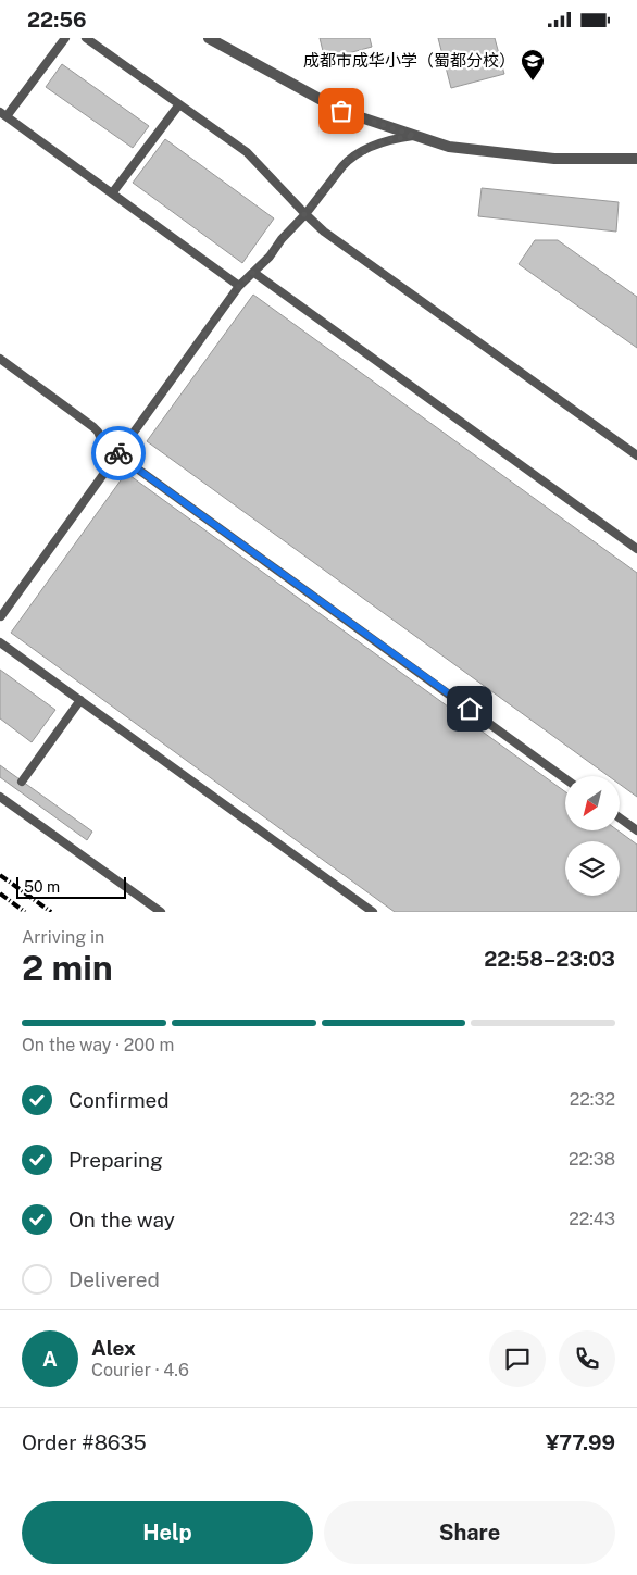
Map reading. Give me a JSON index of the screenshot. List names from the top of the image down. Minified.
{"places":{"school or university":["成都市成华小学（蜀都分校）"]},"scale_bar":"50 m","north":"bottom left","page":{"status":"22:56","scale":"50 m","heading":["2 min","Arriving in","22:58–23:03"],"panel":["Alex","Courier · 4.6","Order #8635","¥77.99"],"bar":"On the way · 200 m","list":[["Confirmed","22:32"],["Preparing","22:38"],["On the way","22:43"],"Delivered"],"round":"A","buttons":["Help","Share"]}}
